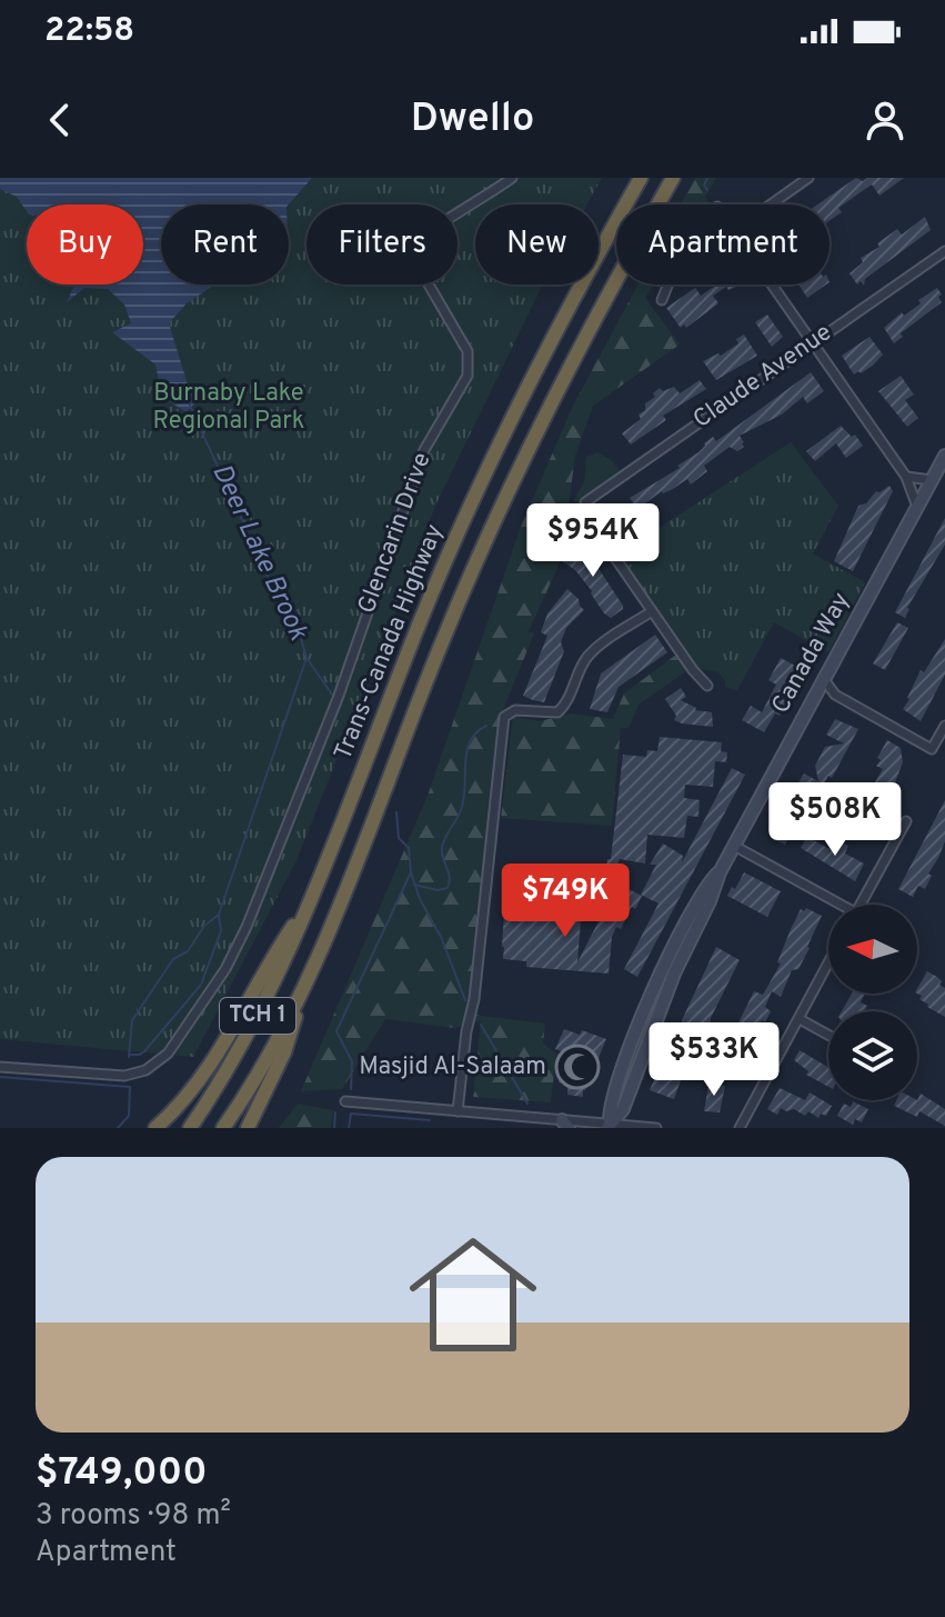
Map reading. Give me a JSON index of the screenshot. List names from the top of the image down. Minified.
{"streets":{"highway":["Trans-Canada Highway","TCH 1"],"main road":["Canada Way"],"street":["Claude Avenue","Glencarin Drive"]},"water":["Deer Lake Brook"],"parks":["Burnaby Lake Regional Park"],"places":{"mosque":["Masjid Al-Salaam"]},"north":"left","page":{"status":"22:58","header":"Dwello","chip":["Buy","Rent","Filters","New","Apartment"],"price":["$954K","$508K","$749K","$533K"],"list":[{"name":"$749,000","note":"3 rooms · 98 m² · Apartment"}]}}
